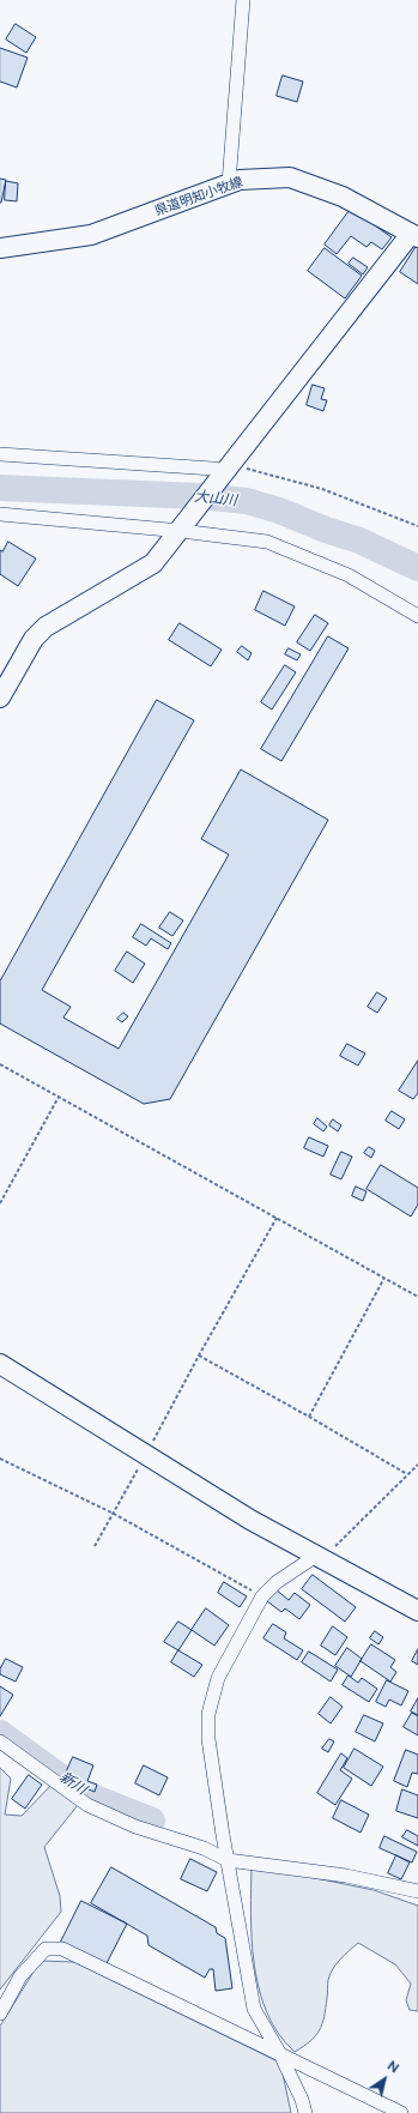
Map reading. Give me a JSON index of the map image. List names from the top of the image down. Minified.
{"streets":{"street":["県道明知小牧線"]},"water":["大山川","新川"],"north":"top right"}
